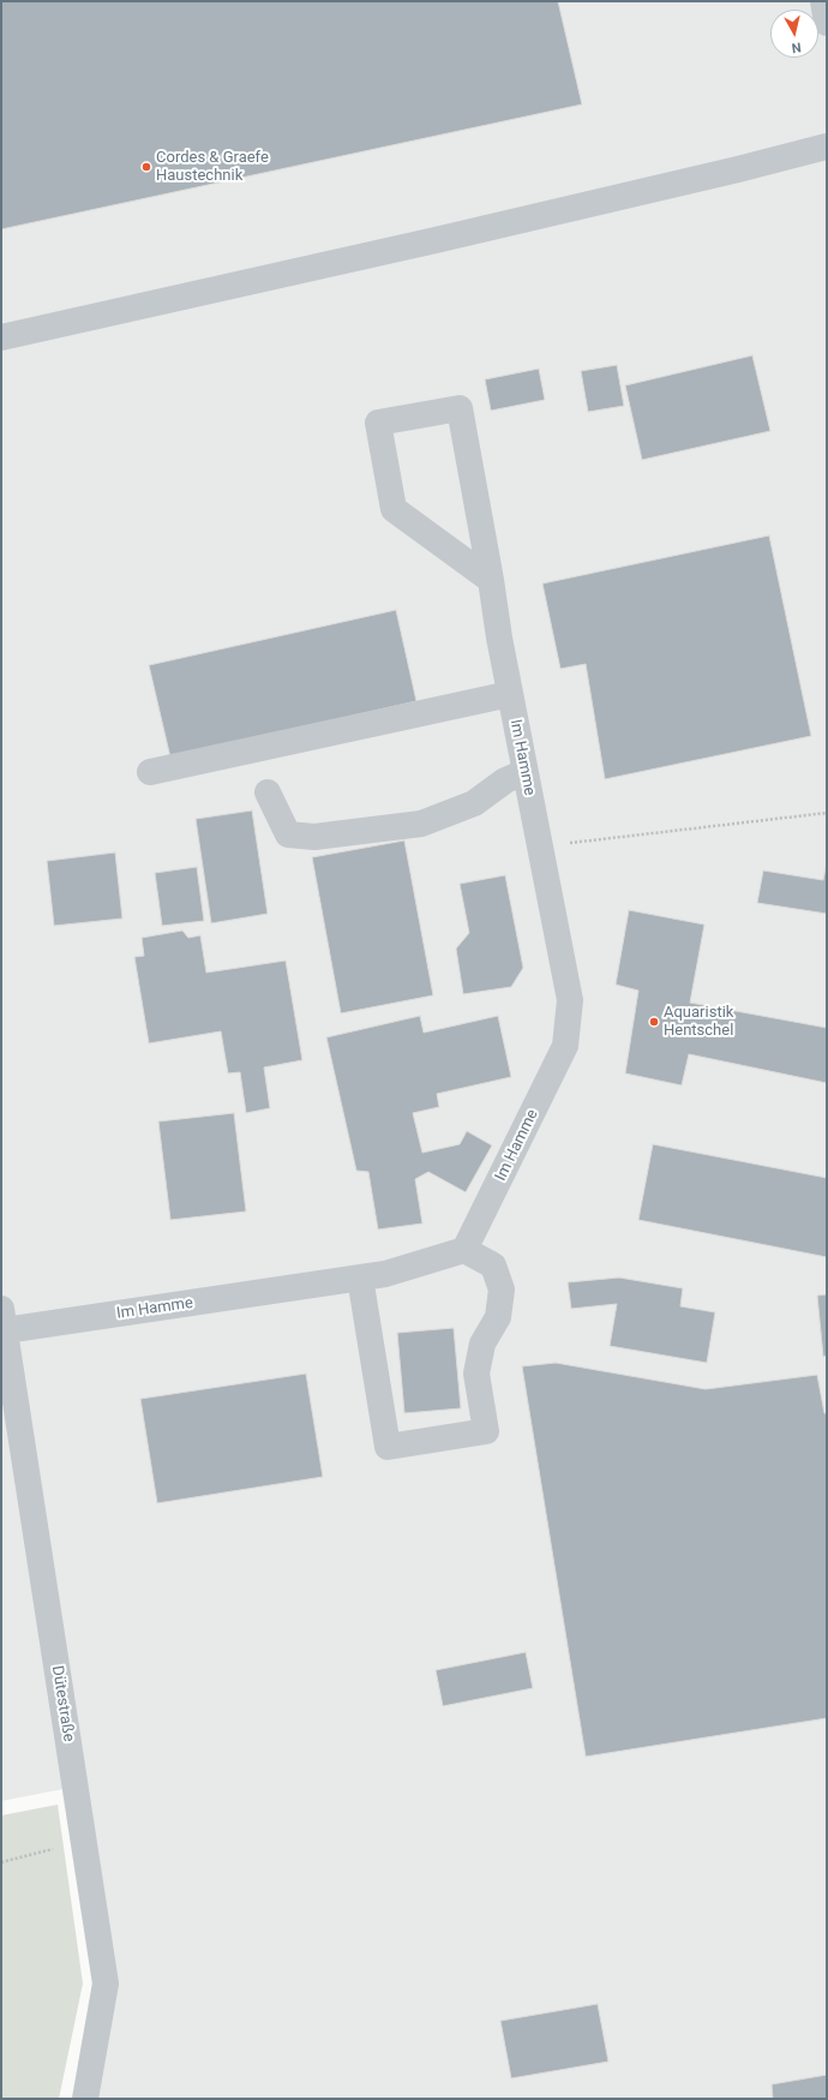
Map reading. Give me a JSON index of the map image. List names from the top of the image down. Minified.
{"streets":{"street":["Im Hamme","Dütestraße"]},"crossings":[["Im Hamme","Dütestraße"]],"places":["Cordes & Graefe Haustechnik","Aquaristik Hentschel"],"north":"bottom"}
